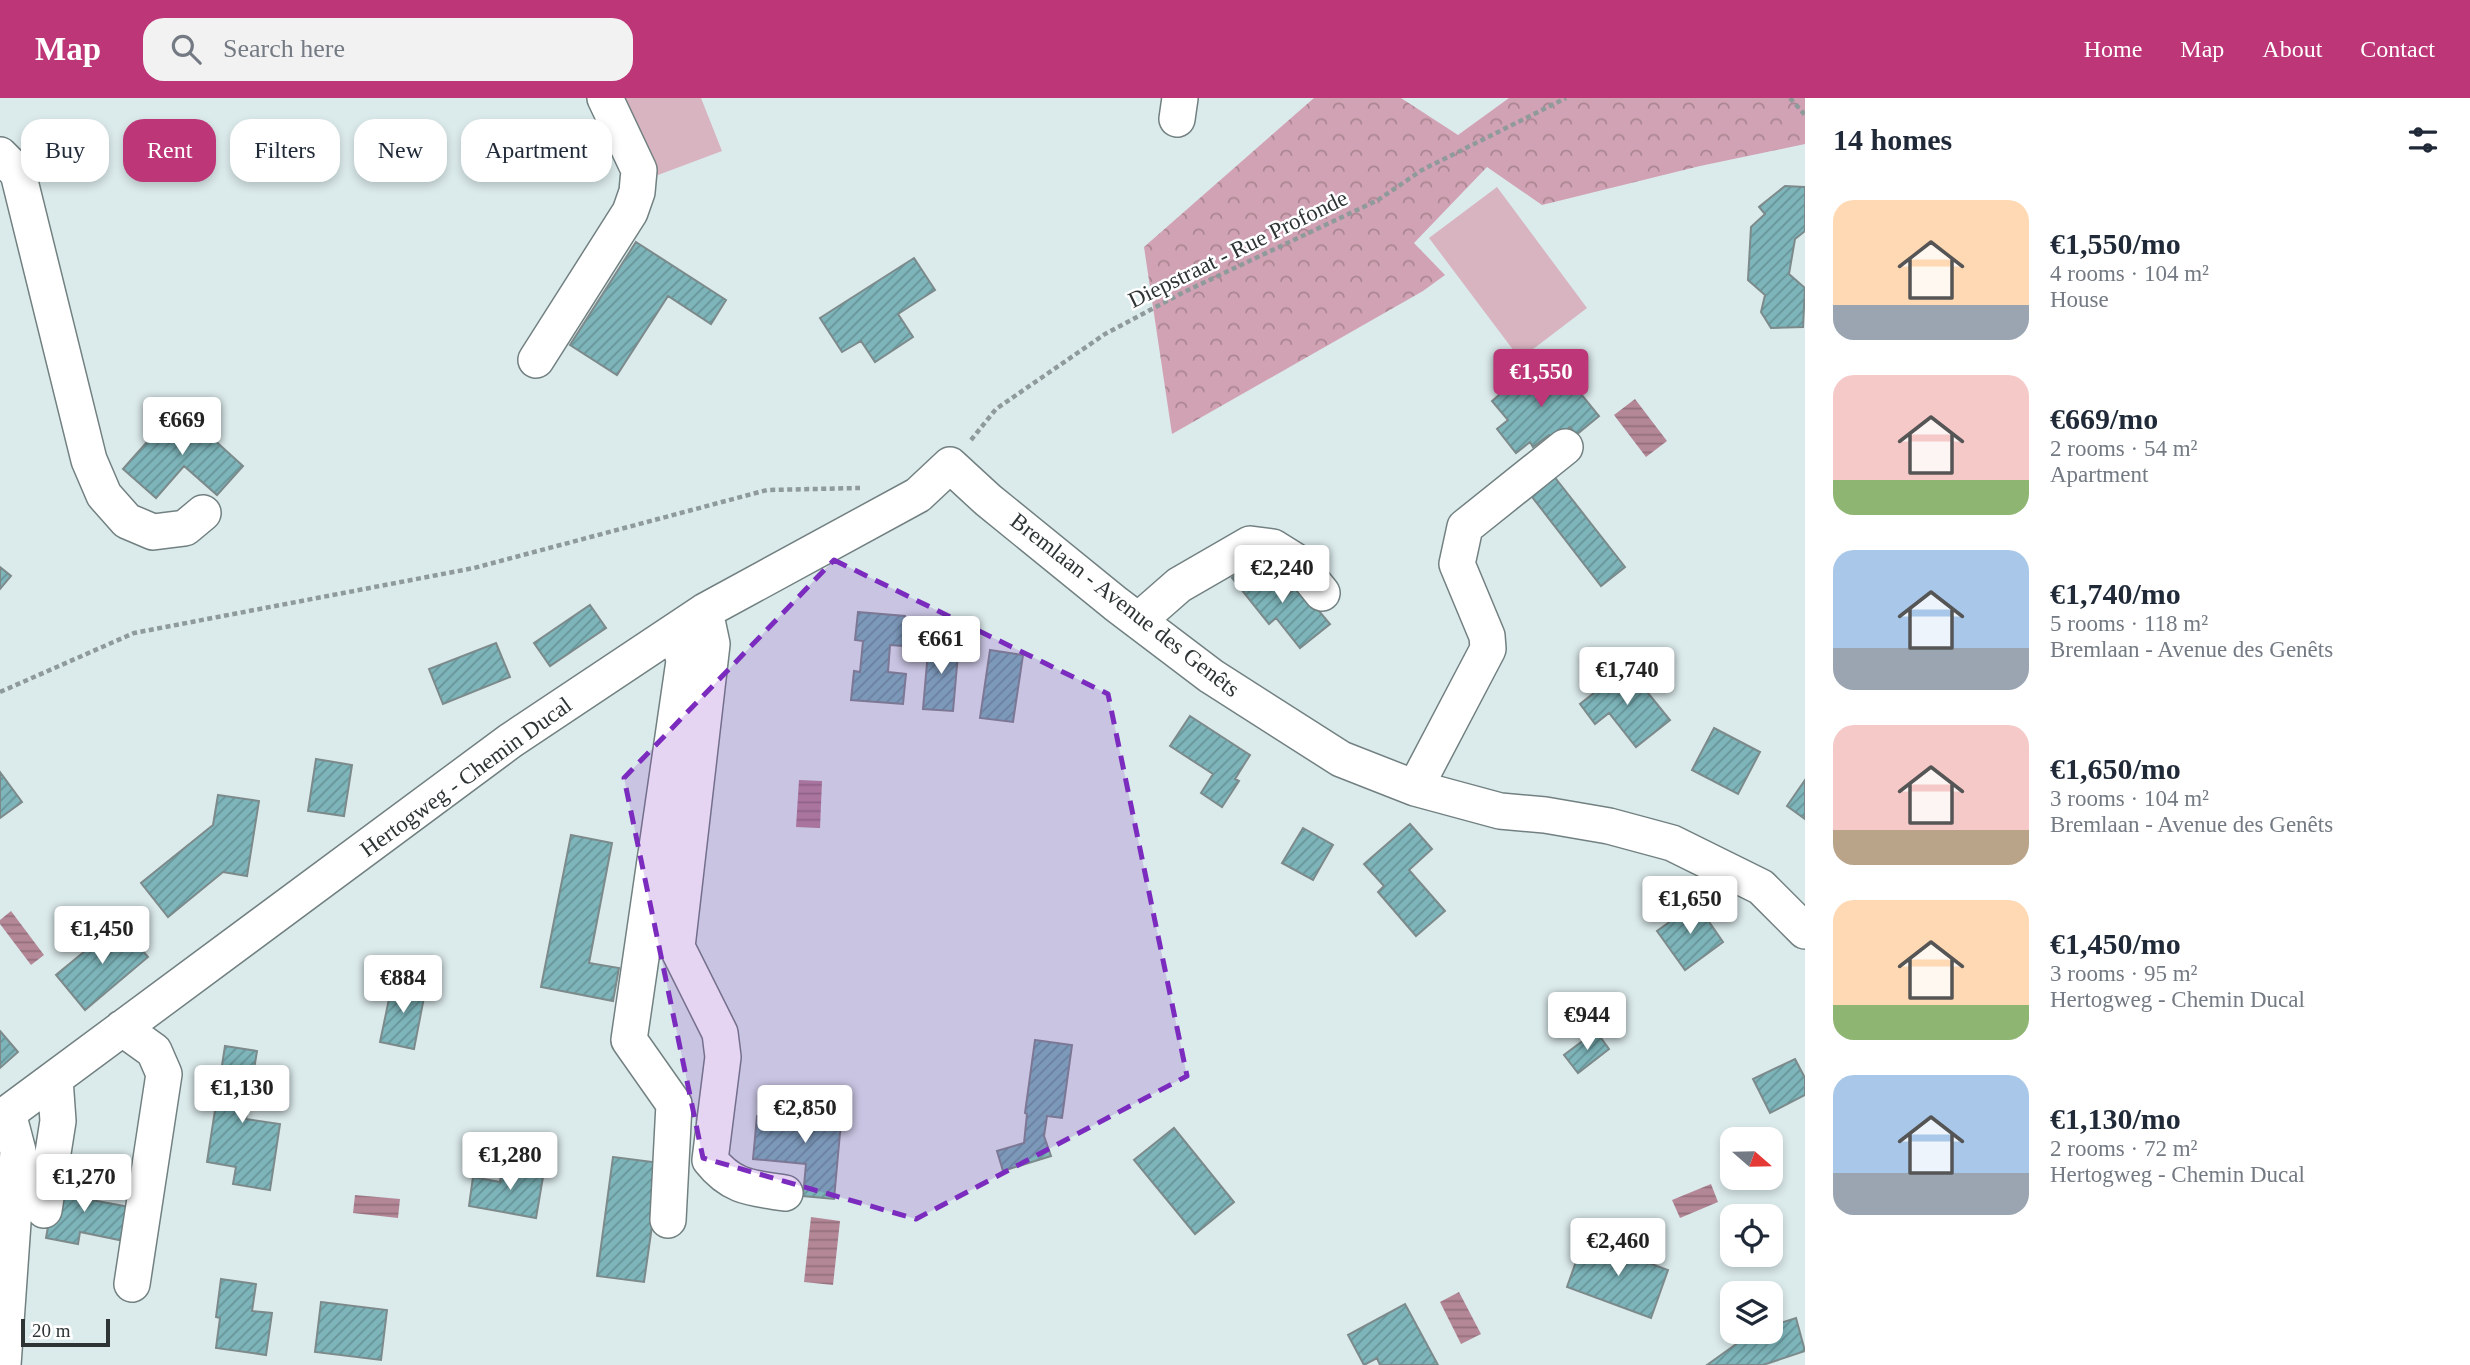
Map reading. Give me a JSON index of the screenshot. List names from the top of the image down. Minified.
{"streets":{"street":["Bremlaan - Avenue des Genêts","Hertogweg - Chemin Ducal"],"path":["Diepstraat - Rue Profonde"]},"crossings":[["Diepstraat - Rue Profonde","Bremlaan - Avenue des Genêts"],["Diepstraat - Rue Profonde","Hertogweg - Chemin Ducal"],["Bremlaan - Avenue des Genêts","Hertogweg - Chemin Ducal"]],"scale_bar":"20 m","north":"right","page":{"header":"Map","search":"Search here","nav":["Home","Map","About","Contact"],"heading":"14 homes","chip":["Buy","Rent","Filters","New","Apartment"],"list":[{"name":"€1,550/mo","note":"4 rooms · 104 m² · House"},{"name":"€669/mo","note":"2 rooms · 54 m² · Apartment"},{"name":"€1,740/mo","note":"5 rooms · 118 m² · Bremlaan - Avenue des Genêts"},{"name":"€1,650/mo","note":"3 rooms · 104 m² · Bremlaan - Avenue des Genêts"},{"name":"€1,450/mo","note":"3 rooms · 95 m² · Hertogweg - Chemin Ducal"},{"name":"€1,130/mo","note":"2 rooms · 72 m² · Hertogweg - Chemin Ducal"}],"price":["€1,550","€669","€2,240","€661","€1,740","€1,650","€1,450","€884","€944","€1,130","€2,850","€1,280","€1,270","€2,460"],"scale":"20 m"}}
